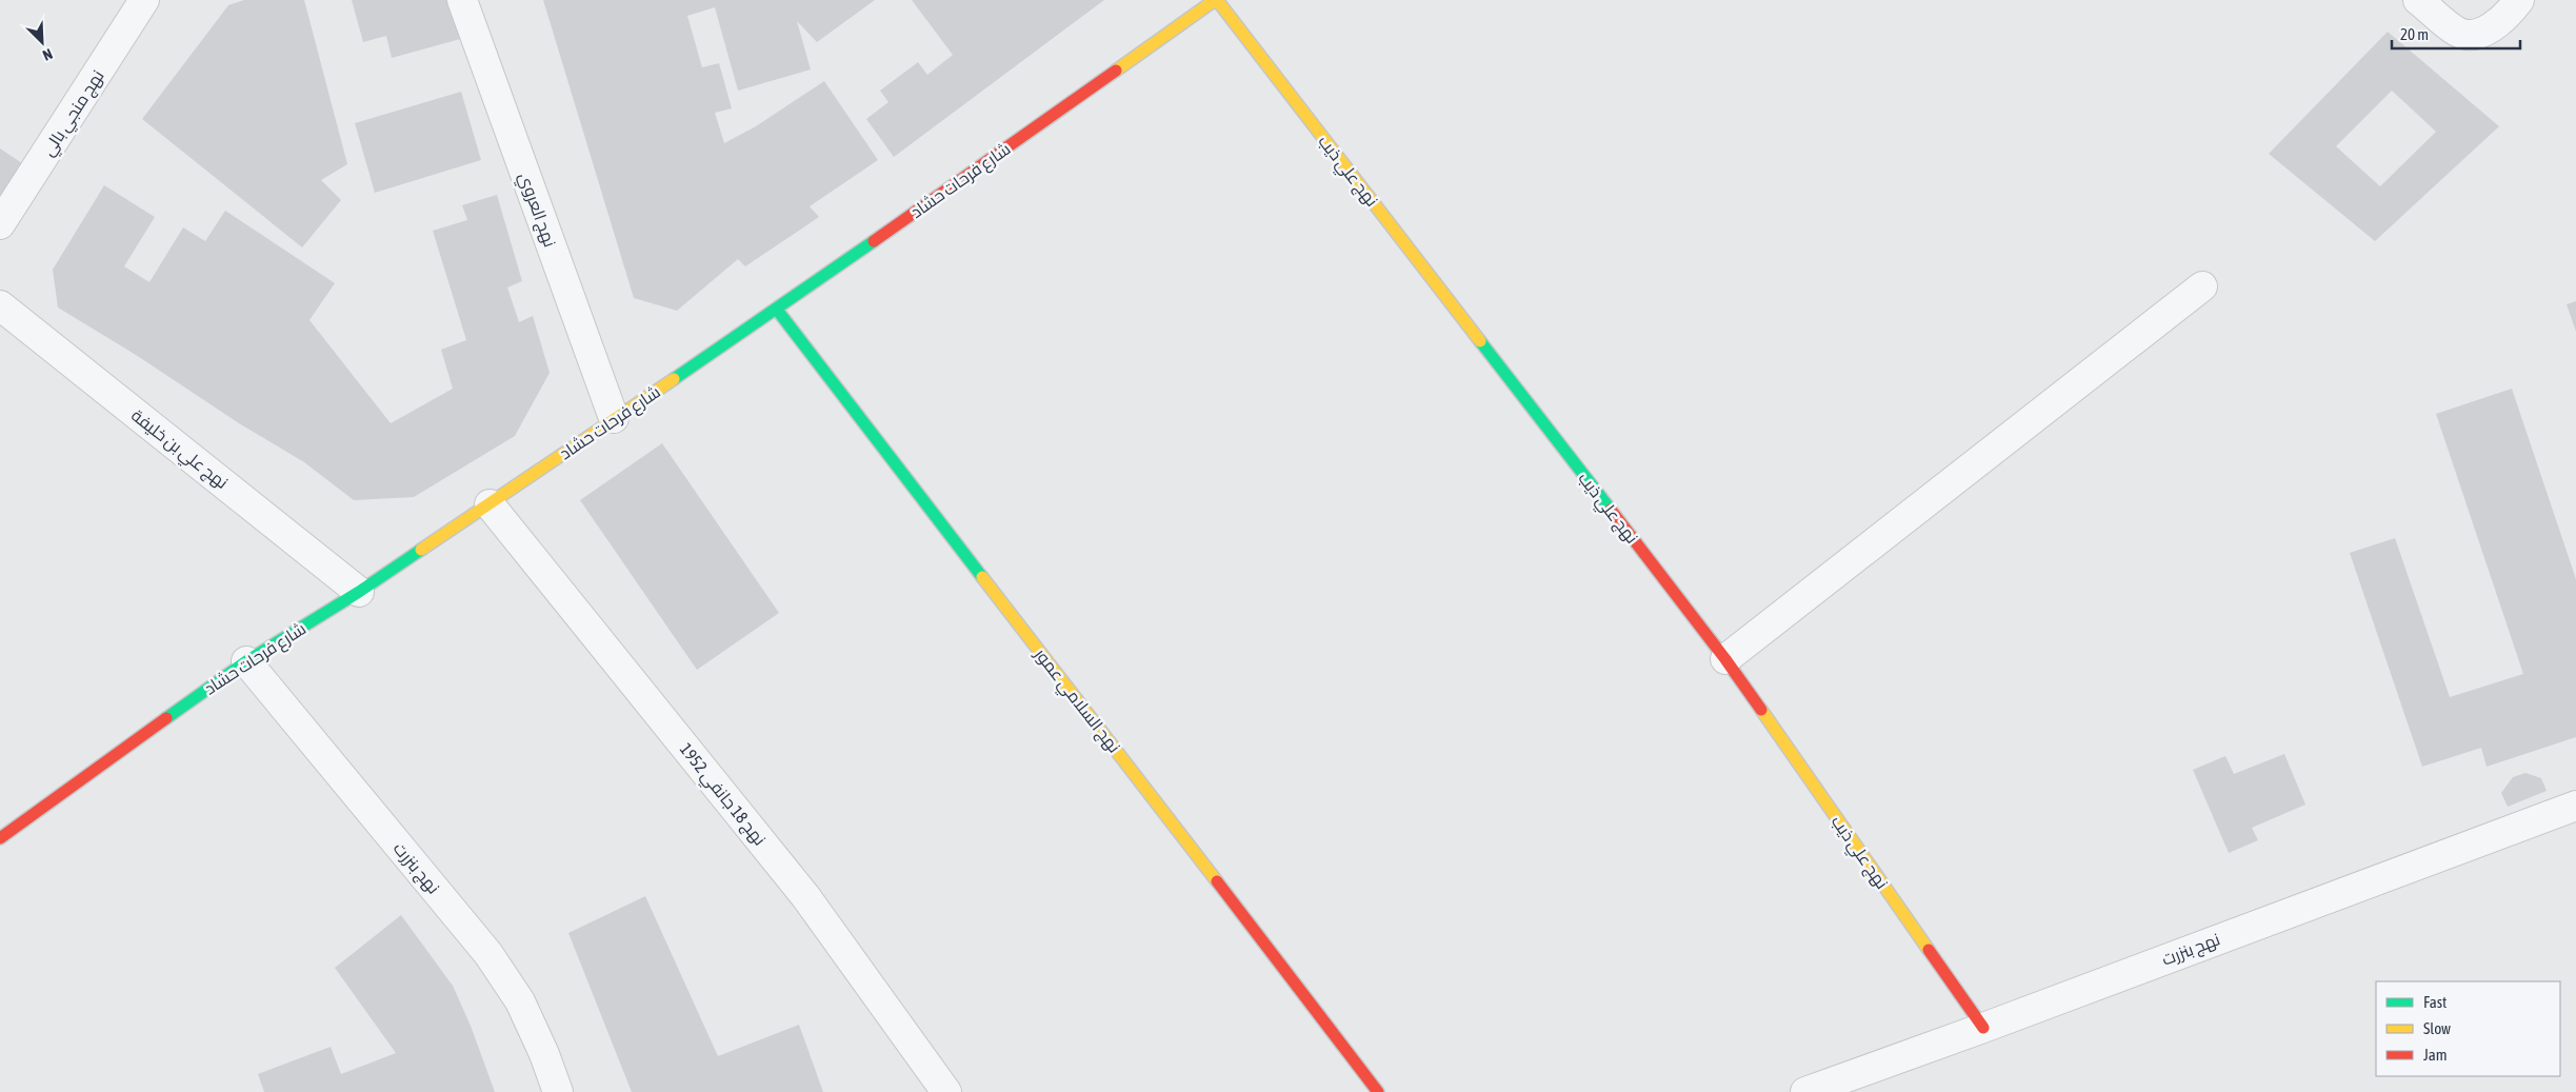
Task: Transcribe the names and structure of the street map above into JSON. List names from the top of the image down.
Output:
{
  "streets": {
    "street": [
      "نهج منجي بالي",
      "نهج علي ذيب",
      "شارع فرحات حشاد",
      "نهج العروي",
      "نهج علي بن خليفة",
      "نهج السلامي عمور",
      "نهج 18 جانفي 1952",
      "نهج بنزرت"
    ]
  },
  "crossings": [
    ["نهج علي ذيب", "شارع فرحات حشاد"],
    ["نهج علي ذيب", "نهج بنزرت"],
    ["شارع فرحات حشاد", "نهج العروي"],
    ["شارع فرحات حشاد", "نهج علي بن خليفة"],
    ["شارع فرحات حشاد", "نهج السلامي عمور"],
    ["شارع فرحات حشاد", "نهج 18 جانفي 1952"],
    ["شارع فرحات حشاد", "نهج بنزرت"]
  ],
  "legend": ["Fast", "Slow", "Jam"],
  "scale_bar": "20 m",
  "north": "bottom right"
}
